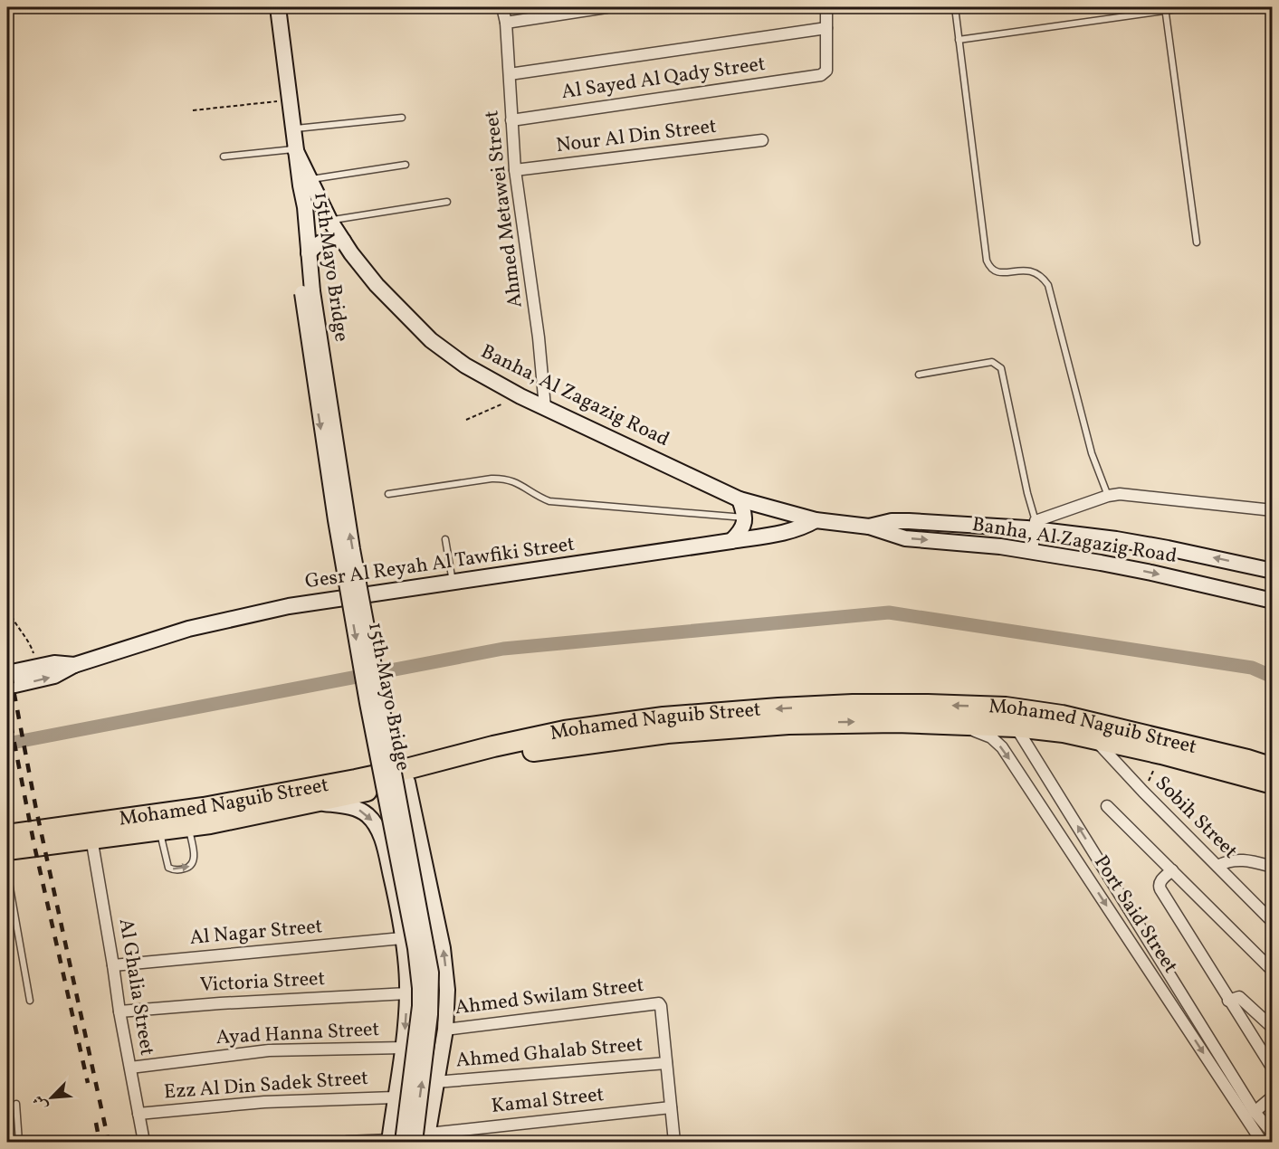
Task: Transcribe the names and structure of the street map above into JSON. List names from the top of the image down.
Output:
{
  "streets": {
    "highway": ["Mohamed Naguib Street"],
    "main road": ["15th Mayo Bridge", "Banha, Al Zagazig Road", "Gesr Al Reyah Al Tawfiki Street"],
    "street": [
      "Al Sayed Al Qady Street",
      "Nour Al Din Street",
      "Ahmed Metawei Street",
      "Sobih Street",
      "Port Said Street",
      "Al Nagar Street",
      "Victoria Street",
      "Al Ghalia Street",
      "Ahmed Swilam Street",
      "Ayad Hanna Street",
      "Ahmed Ghalab Street",
      "Ezz Al Din Sadek Street",
      "Kamal Street"
    ]
  },
  "crossings": [
    ["Al Sayed Al Qady Street", "Ahmed Metawei Street"],
    ["Nour Al Din Street", "Ahmed Metawei Street"],
    ["Ahmed Metawei Street", "Banha, Al Zagazig Road"],
    ["15th Mayo Bridge", "Banha, Al Zagazig Road"],
    ["Banha, Al Zagazig Road", "Gesr Al Reyah Al Tawfiki Street"],
    ["Mohamed Naguib Street", "Sobih Street"],
    ["Mohamed Naguib Street", "Port Said Street"],
    ["Mohamed Naguib Street", "Al Ghalia Street"],
    ["Al Nagar Street", "Al Ghalia Street"],
    ["Victoria Street", "Al Ghalia Street"],
    ["Al Ghalia Street", "Ayad Hanna Street"],
    ["Al Ghalia Street", "Ezz Al Din Sadek Street"],
    ["Ahmed Swilam Street", "Ahmed Ghalab Street"]
  ],
  "north": "bottom left"
}
